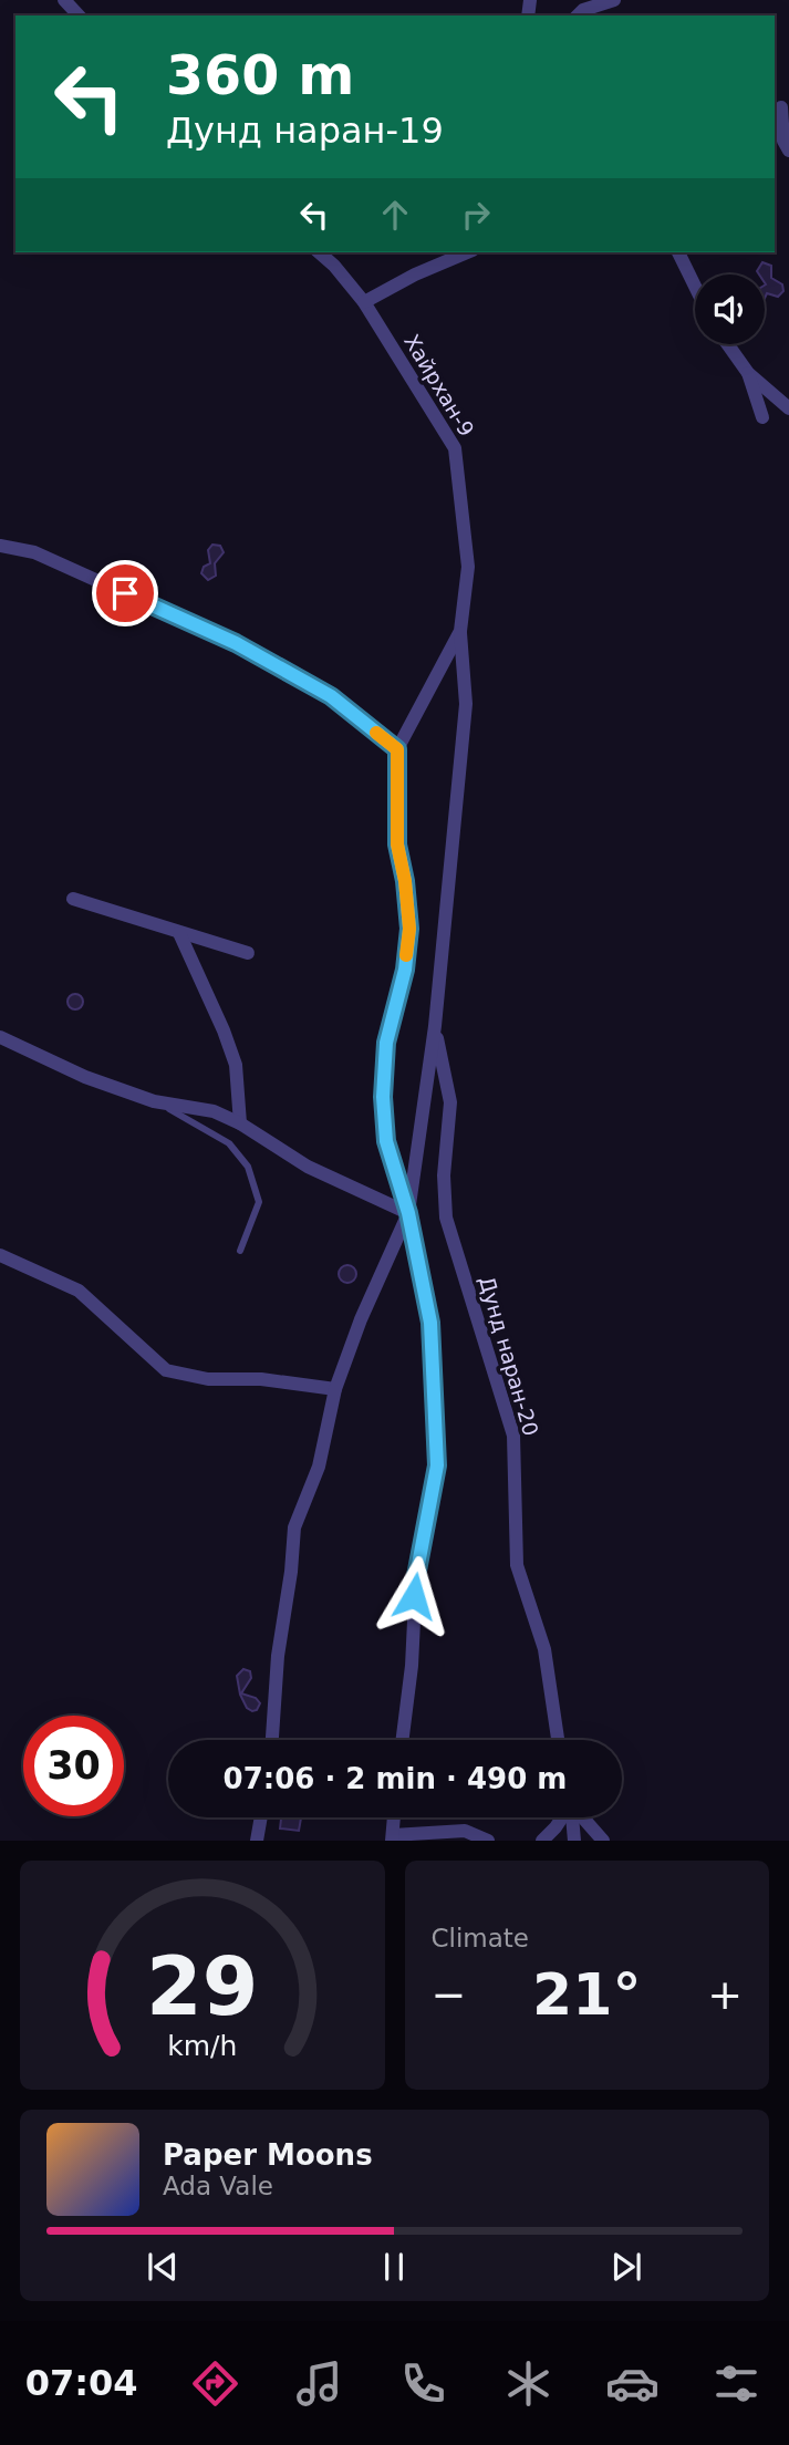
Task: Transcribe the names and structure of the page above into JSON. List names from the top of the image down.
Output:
{
  "streets": {
    "street": ["Хайрхан-9", "Дунд наран-20"]
  },
  "page": {
    "turn": ["360 m", "Дунд наран-19"],
    "limit": "30",
    "trip": "07:06 · 2 min · 490 m",
    "tile": "Climate",
    "heat": ["−", "21°", "+"],
    "song": ["Paper Moons", "Ada Vale"],
    "tabs": "07:04",
    "gauge": ["29", "km/h"]
  }
}
